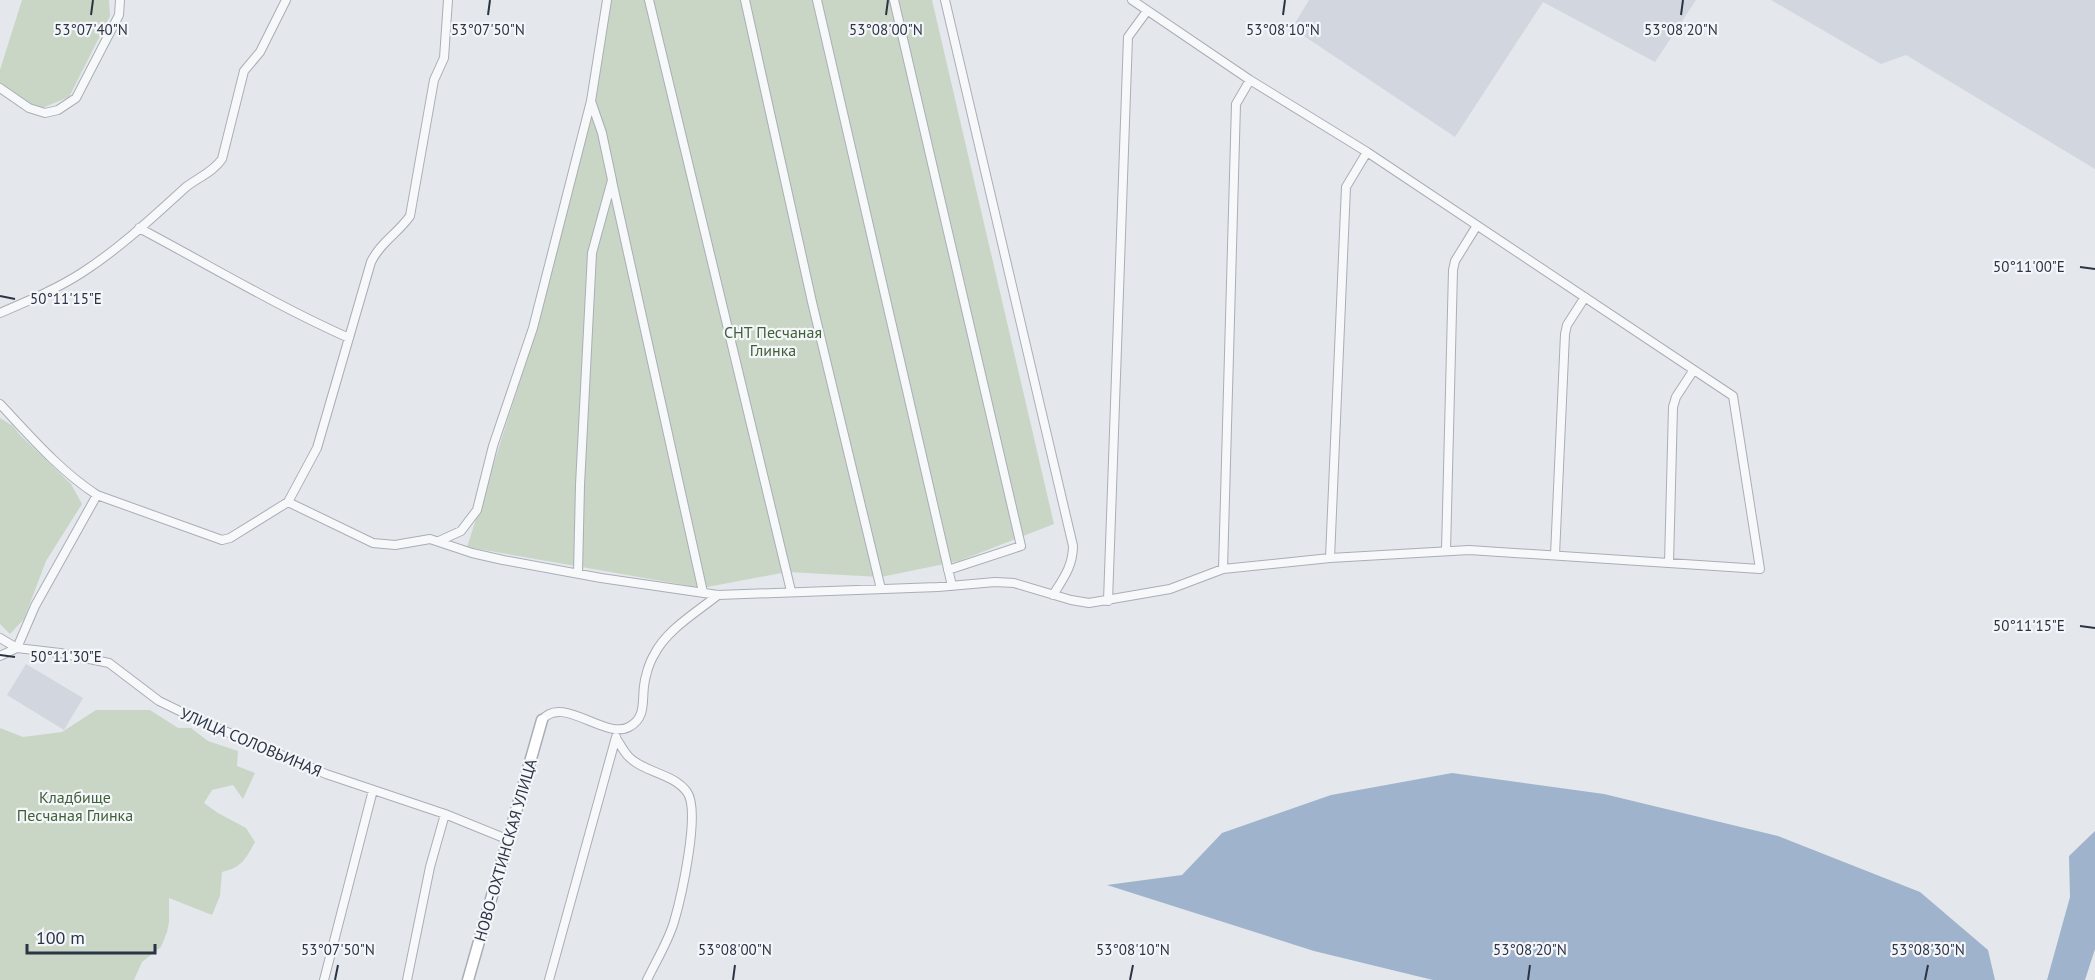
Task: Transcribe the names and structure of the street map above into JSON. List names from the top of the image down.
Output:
{
  "streets": {
    "street": ["УЛИЦА СОЛОВЬИНАЯ", "НОВО-ОХТИНСКАЯ УЛИЦА"]
  },
  "crossings": [
    ["УЛИЦА СОЛОВЬИНАЯ", "НОВО-ОХТИНСКАЯ УЛИЦА"]
  ],
  "parks": ["СНТ Песчаная Глинка", "Кладбище Песчаная Глинка"],
  "scale_bar": "100 m",
  "coordinates": [
    "53°07'50\"N",
    "53°08'00\"N",
    "53°08'10\"N",
    "53°08'20\"N",
    "53°07'40\"N",
    "50°11'00\"E",
    "50°11'15\"E",
    "50°11'30\"E",
    "53°08'30\"N"
  ]
}
